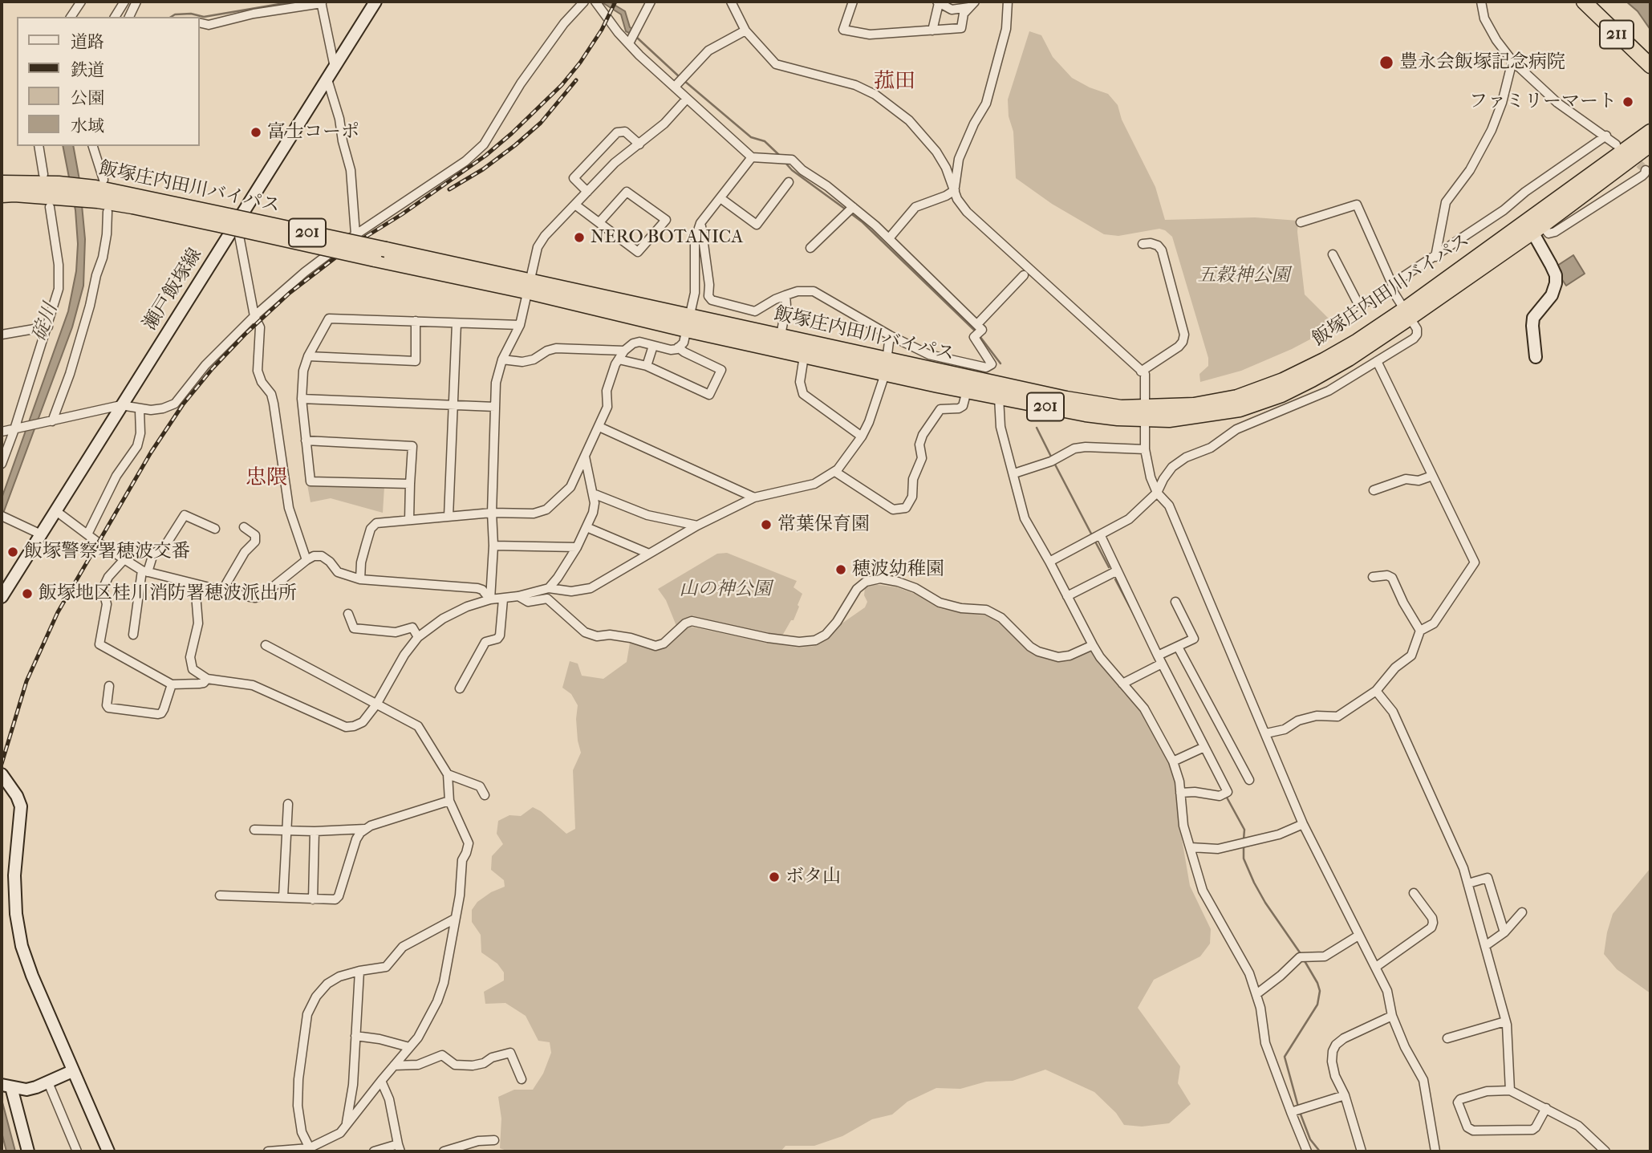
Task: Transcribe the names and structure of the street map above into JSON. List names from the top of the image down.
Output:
{
  "streets": {
    "highway": ["211", "飯塚庄内田川バイパス", "201"],
    "main road": ["瀬戸飯塚線"]
  },
  "crossings": [
    ["飯塚庄内田川バイパス", "瀬戸飯塚線"]
  ],
  "districts": ["菰田", "忠隈"],
  "water": ["碇川"],
  "parks": ["五穀神公園", "山の神公園"],
  "places": [
    "豊永会飯塚記念病院",
    "ファミリーマート",
    "富士コーポ",
    "NERO BOTANICA",
    "常葉保育園",
    "飯塚警察署穂波交番",
    "穂波幼稚園",
    "飯塚地区桂川消防署穂波派出所",
    "ボタ山"
  ],
  "legend": [
    "道路",
    "鉄道",
    "公園",
    "水域"
  ]
}
